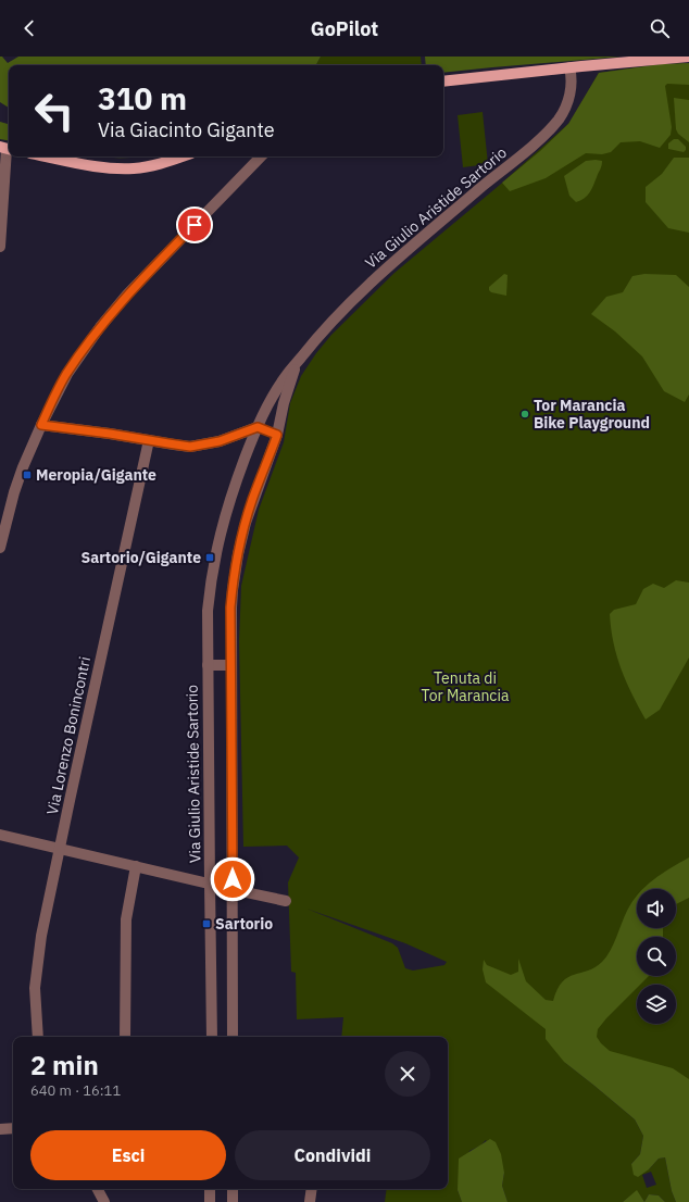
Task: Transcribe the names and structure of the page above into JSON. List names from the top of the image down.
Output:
{
  "streets": {
    "street": ["Via Giulio Aristide Sartorio", "Via Lorenzo Bonincontri"]
  },
  "parks": ["Tenuta di Tor Marancia"],
  "places": {
    "other": ["Tor Marancia Bike Playground"],
    "transit": ["Meropia/Gigante", "Sartorio/Gigante", "Sartorio"]
  },
  "page": {
    "header": "GoPilot",
    "turn": ["310 m", "Via Giacinto Gigante"],
    "heading": ["2 min", "640 m · 16:11"],
    "buttons": ["Esci", "Condividi"]
  }
}
